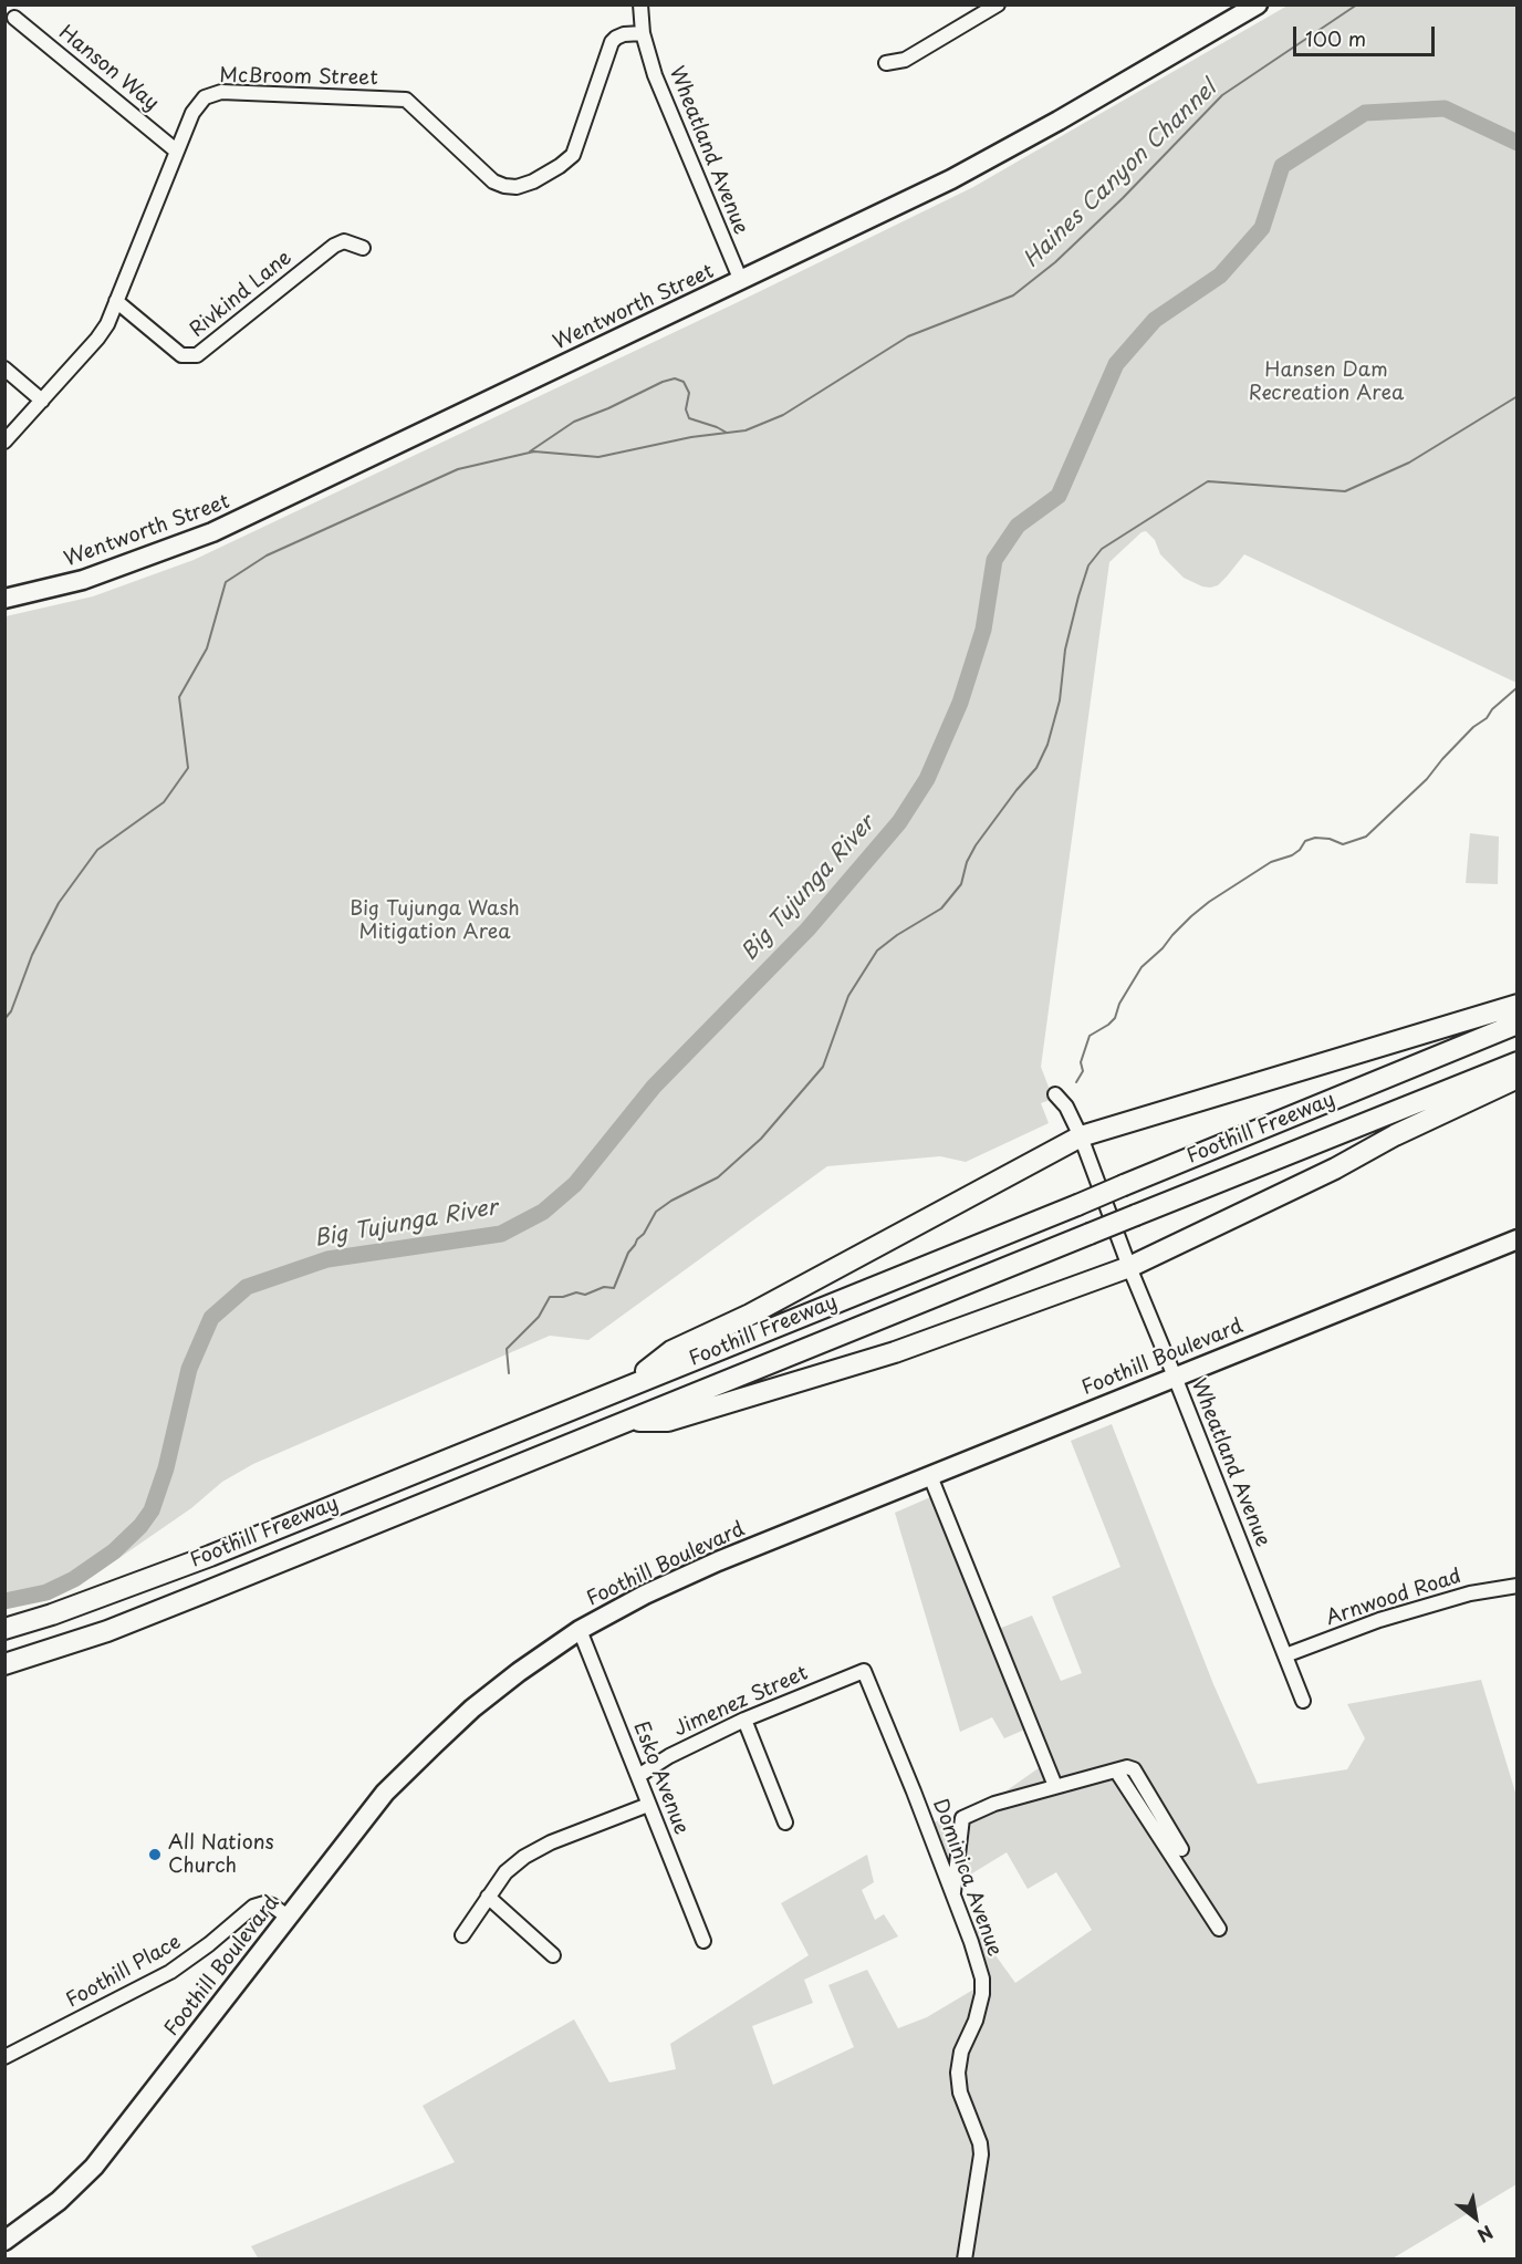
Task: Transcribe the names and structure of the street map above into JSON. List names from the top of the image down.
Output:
{
  "streets": {
    "highway": ["Foothill Freeway"],
    "main road": ["Wentworth Street", "Foothill Boulevard"],
    "street": [
      "Hanson Way",
      "McBroom Street",
      "Wheatland Avenue",
      "Rivkind Lane",
      "Arnwood Road",
      "Jimenez Street",
      "Esko Avenue",
      "Dominica Avenue",
      "Foothill Place"
    ]
  },
  "crossings": [
    ["Hanson Way", "McBroom Street"],
    ["McBroom Street", "Wheatland Avenue"],
    ["McBroom Street", "Rivkind Lane"],
    ["Wheatland Avenue", "Wentworth Street"],
    ["Wheatland Avenue", "Foothill Boulevard"],
    ["Wheatland Avenue", "Arnwood Road"],
    ["Foothill Boulevard", "Esko Avenue"],
    ["Foothill Boulevard", "Foothill Place"],
    ["Jimenez Street", "Esko Avenue"],
    ["Jimenez Street", "Dominica Avenue"]
  ],
  "water": ["Haines Canyon Channel", "Big Tujunga River"],
  "parks": ["Hansen Dam Recreation Area", "Big Tujunga Wash Mitigation Area"],
  "places": ["All Nations Church"],
  "scale_bar": "100 m",
  "north": "bottom right"
}
